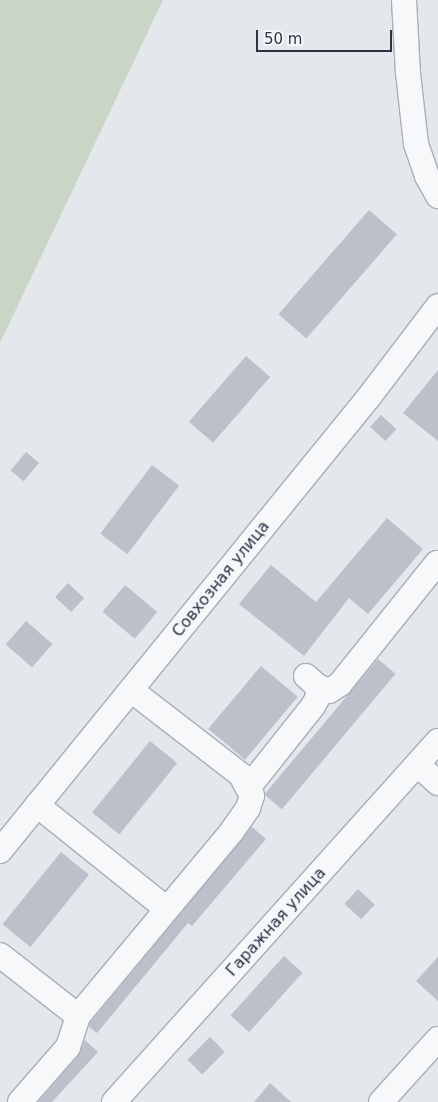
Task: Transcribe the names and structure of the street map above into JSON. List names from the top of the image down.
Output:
{
  "streets": {
    "street": ["Совхозная улица", "Гаражная улица"]
  },
  "scale_bar": "50 m"
}
